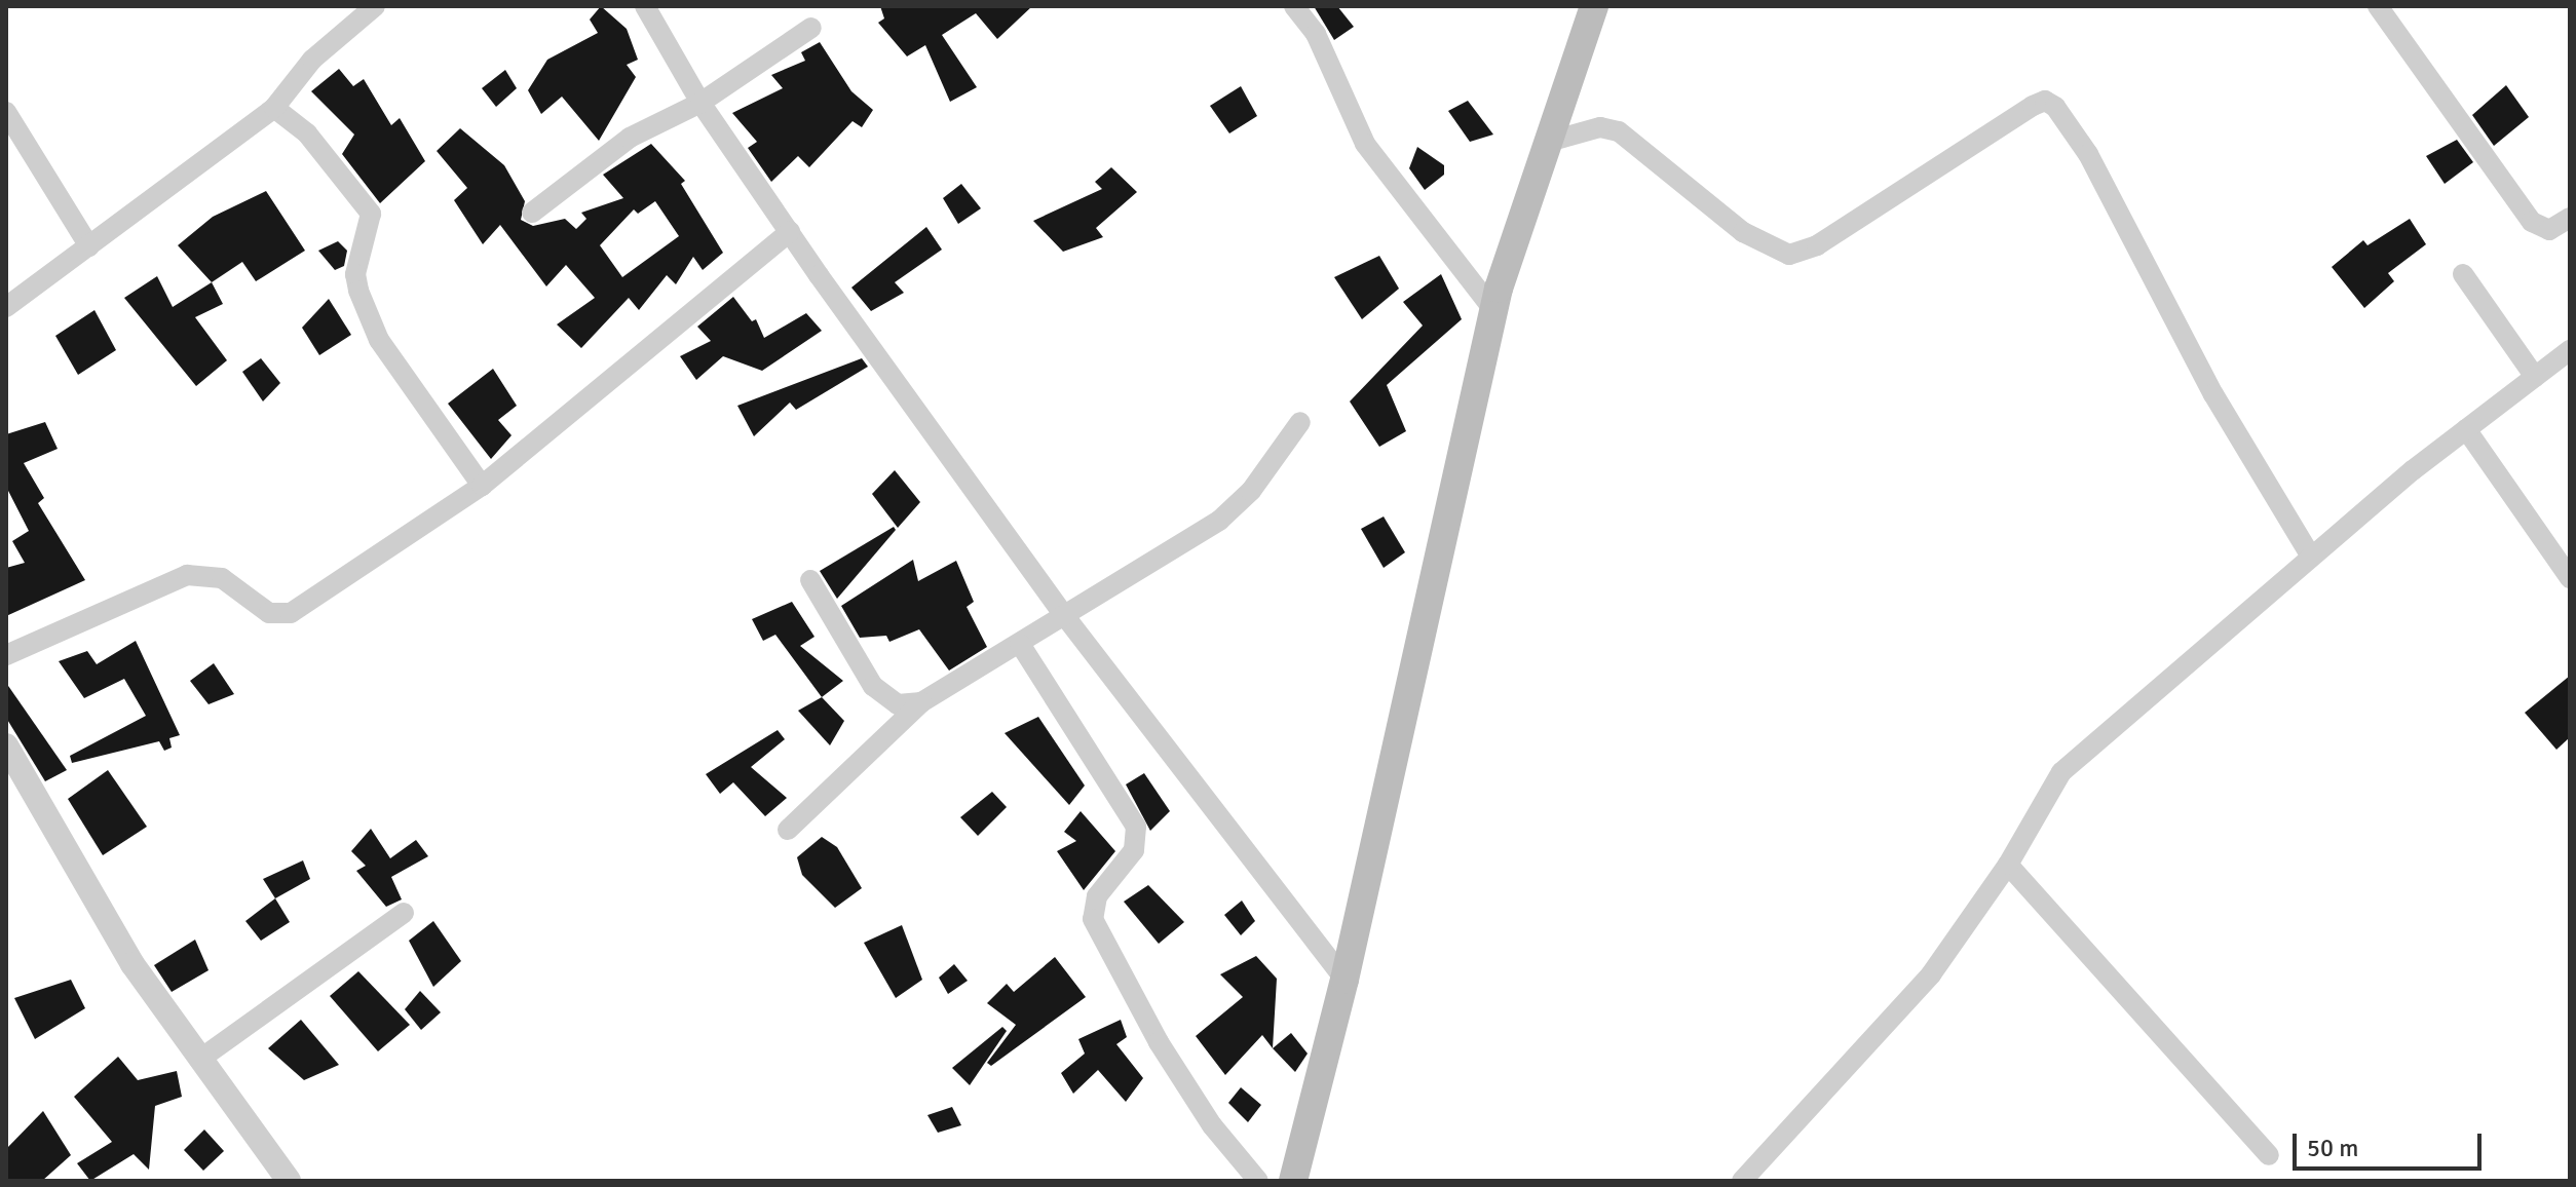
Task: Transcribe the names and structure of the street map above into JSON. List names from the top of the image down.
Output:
{
  "scale_bar": "50 m"
}
